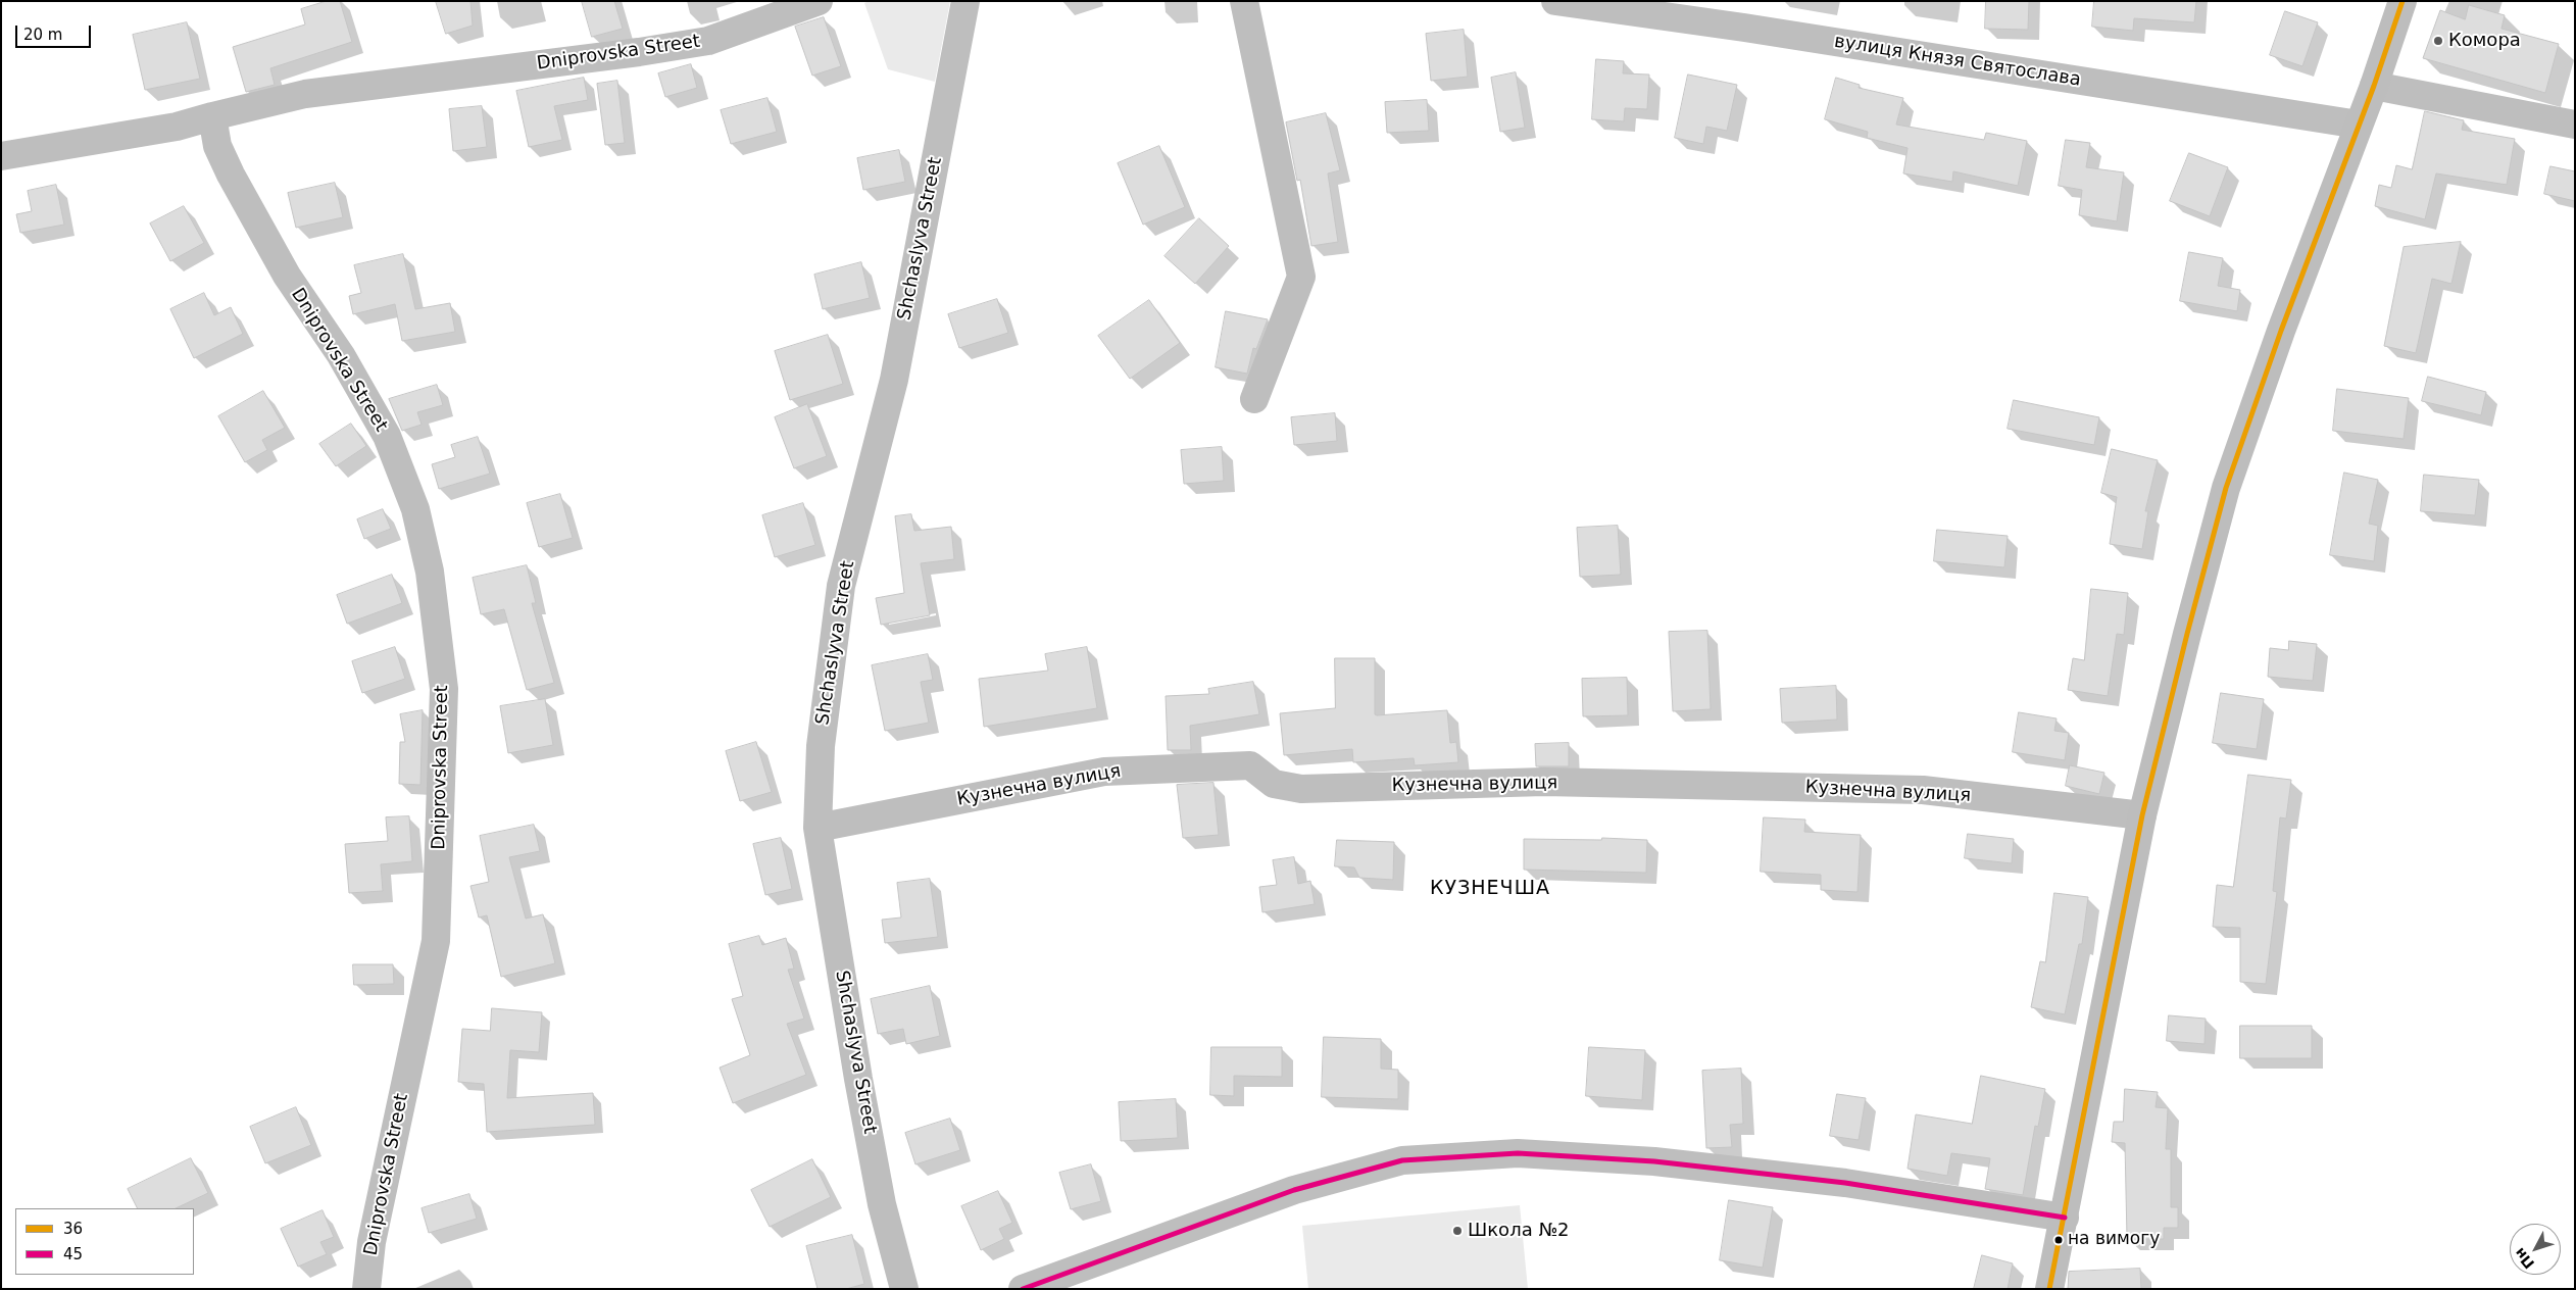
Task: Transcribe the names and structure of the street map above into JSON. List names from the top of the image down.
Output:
{
  "streets": {
    "street": [
      "Dniprovska Street",
      "вулиця Князя Святослава",
      "Shchaslyva Street",
      "Кузнечна вулиця"
    ]
  },
  "crossings": [
    ["Shchaslyva Street", "Кузнечна вулиця"]
  ],
  "districts": ["КУЗНЕЧША"],
  "places": ["Комора", "Школа №2", "на вимогу"],
  "lines": ["transit line 36", "transit line 45"],
  "legend": ["36", "45"],
  "scale_bar": "20 m",
  "north": "bottom left"
}
